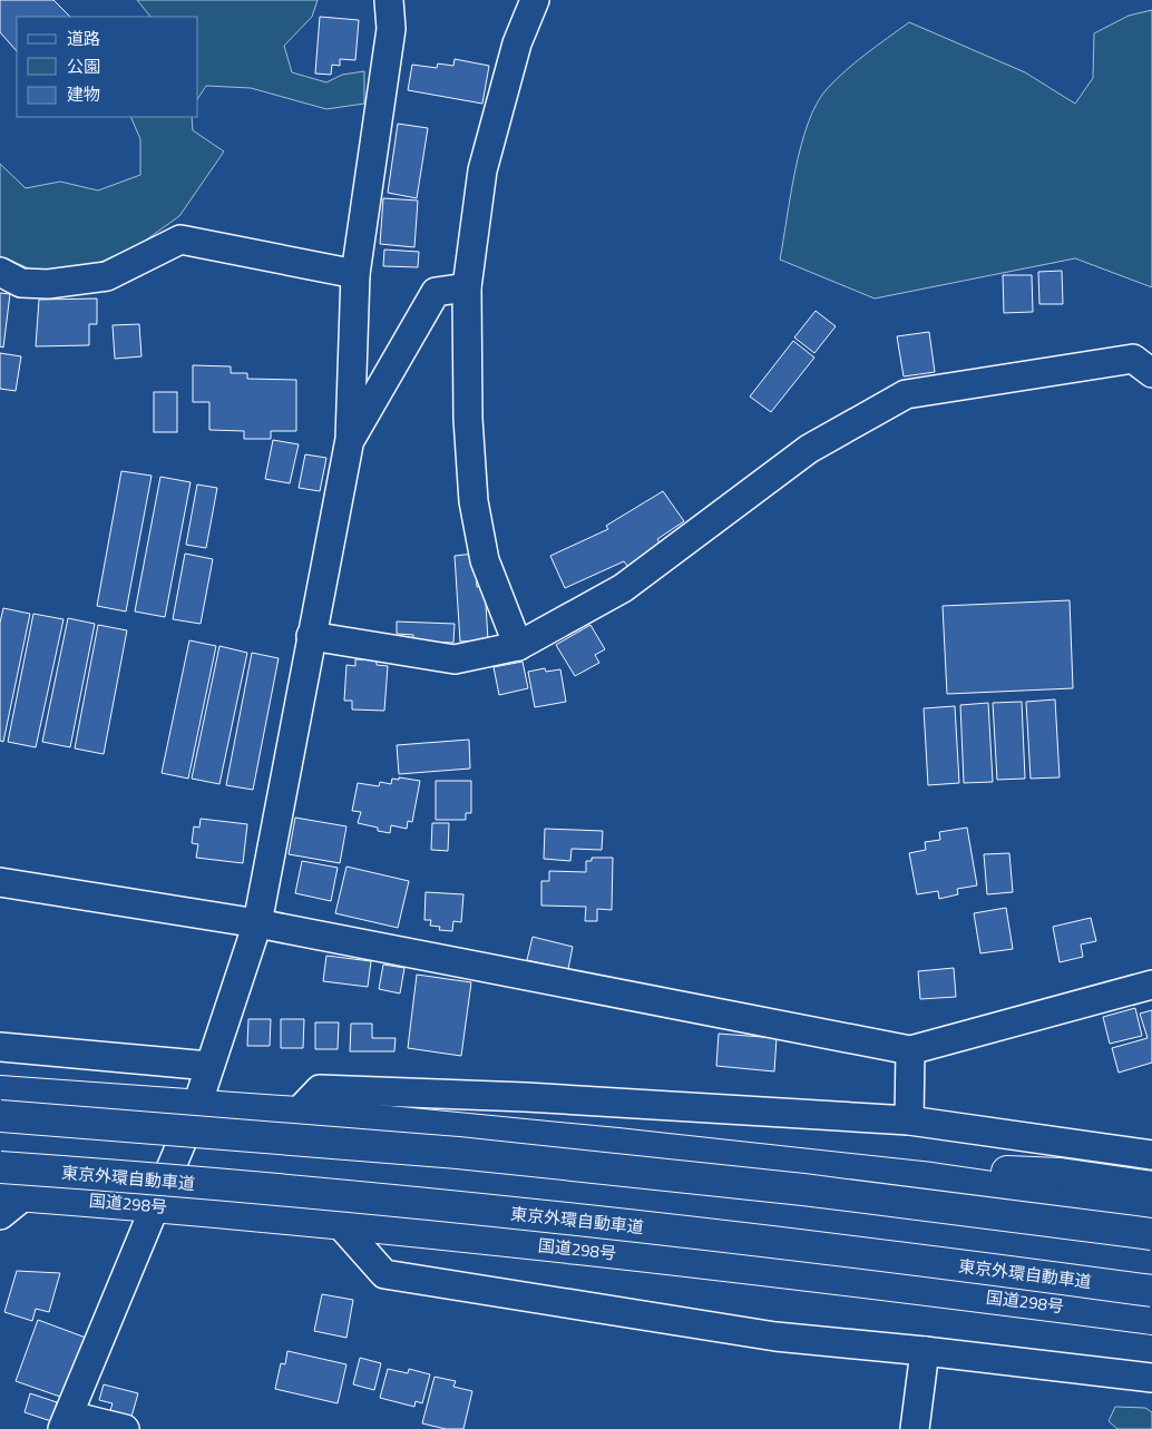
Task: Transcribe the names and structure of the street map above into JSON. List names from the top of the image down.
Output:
{
  "streets": {
    "highway": ["東京外環自動車道", "国道298号"]
  },
  "legend": ["道路", "公園", "建物"]
}
